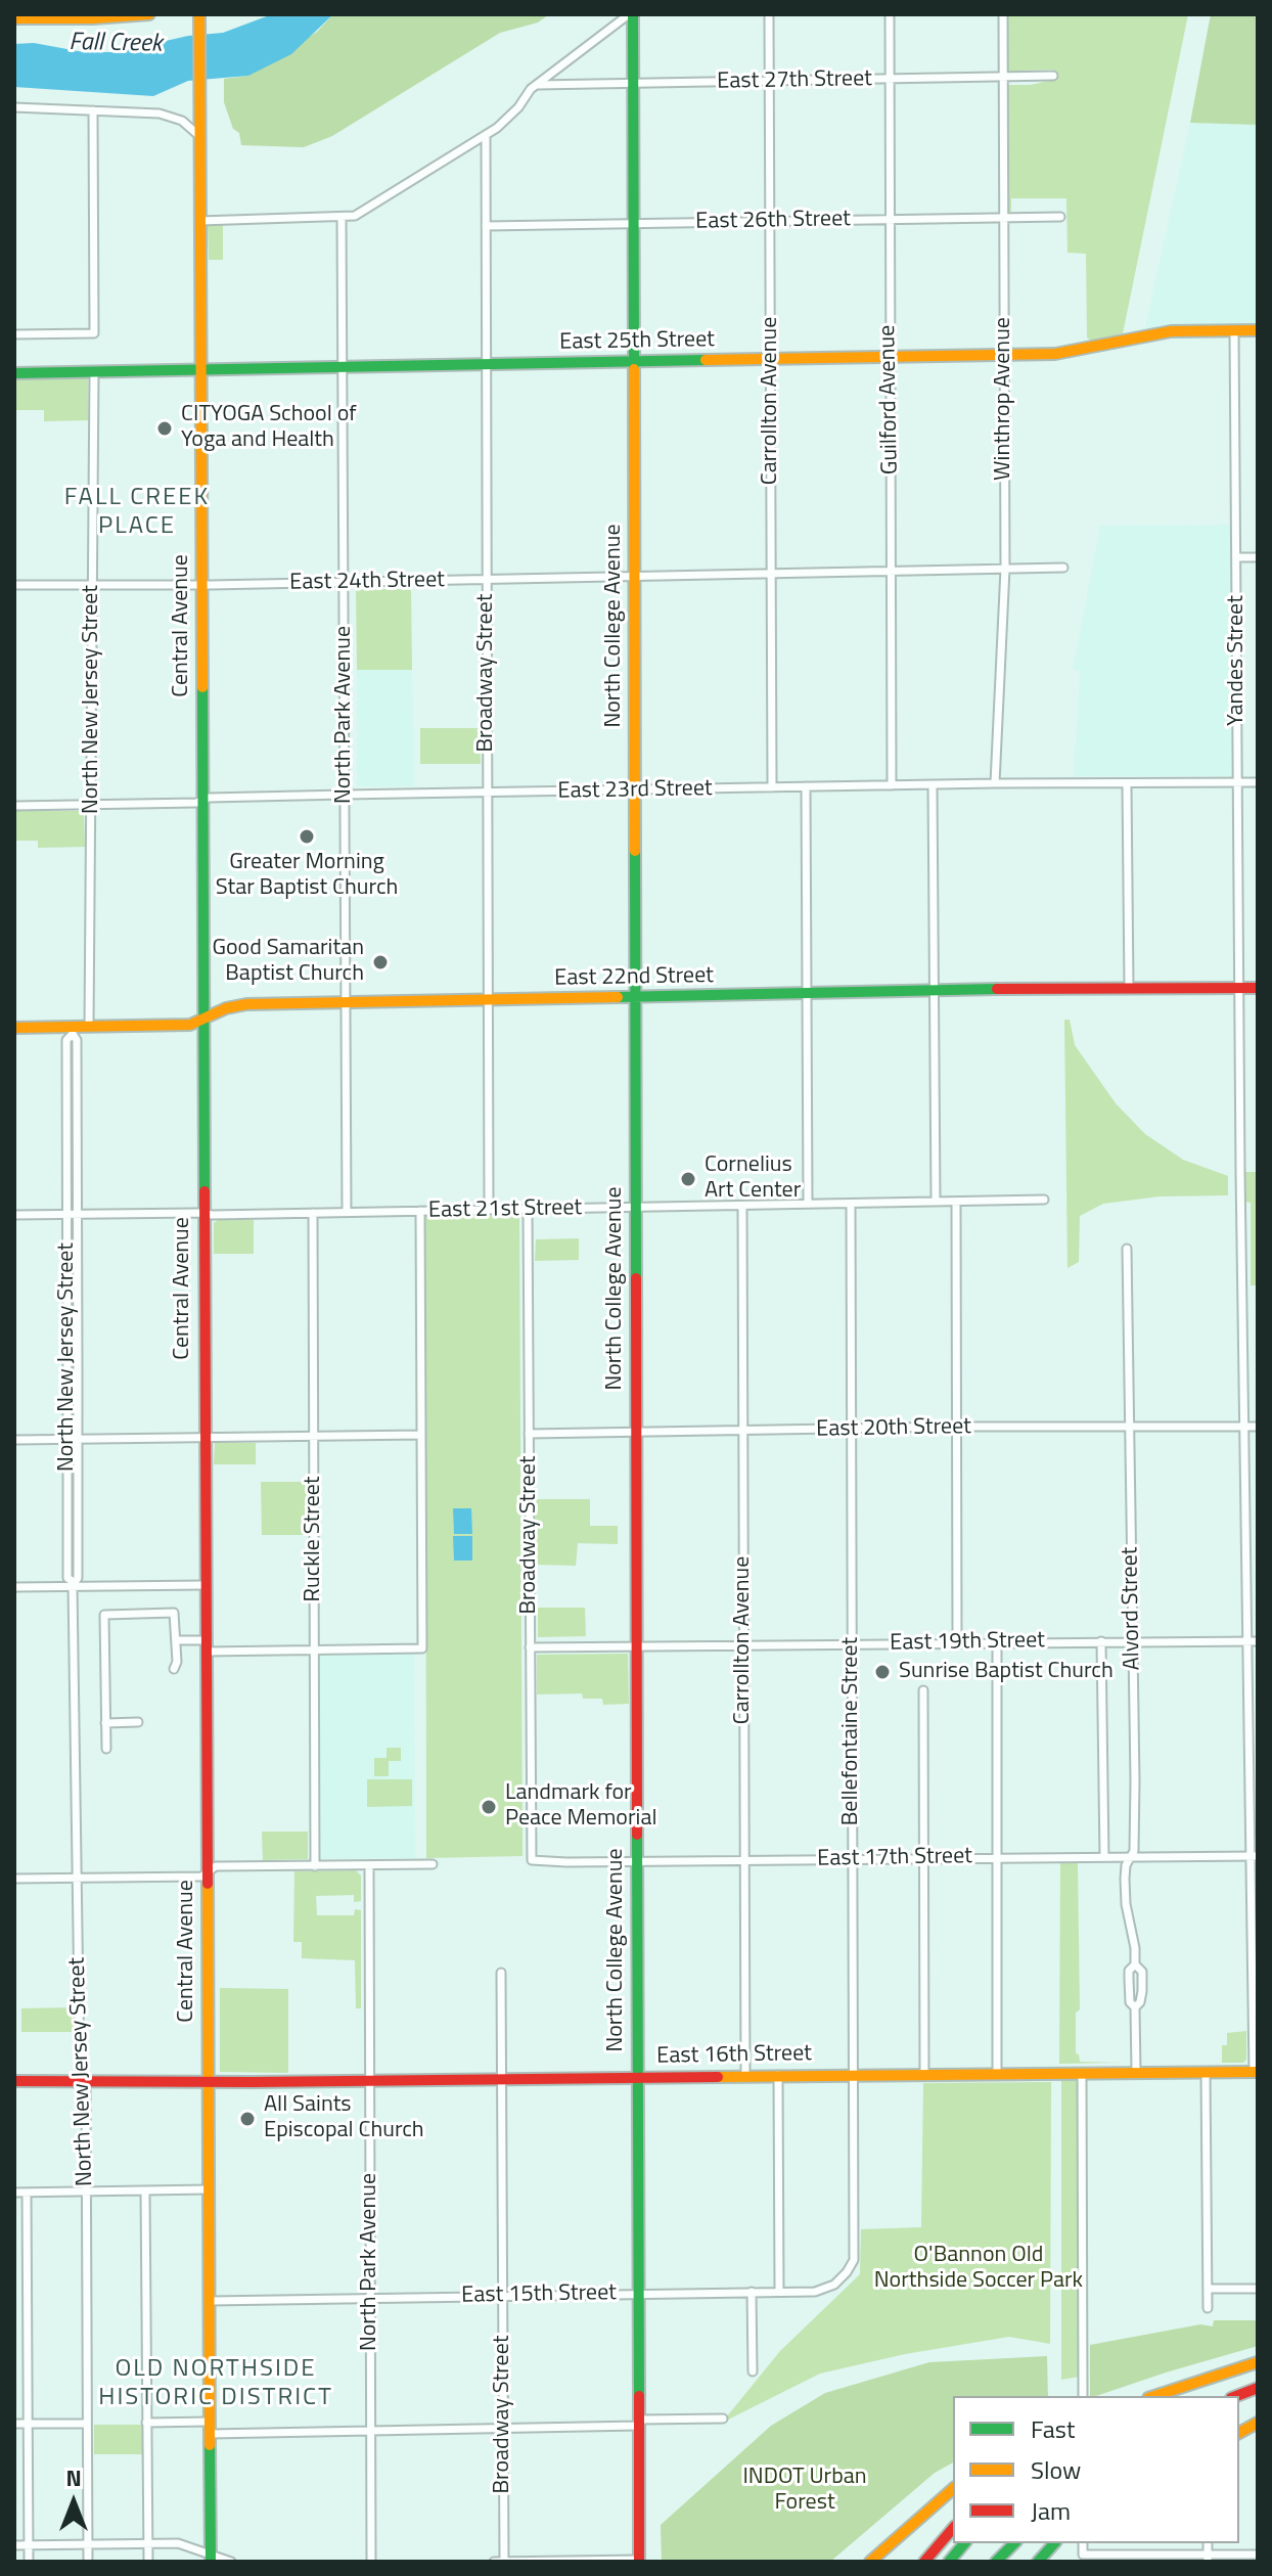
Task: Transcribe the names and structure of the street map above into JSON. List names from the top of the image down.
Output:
{
  "streets": {
    "main road": [
      "East 25th Street",
      "Central Avenue",
      "North College Avenue",
      "East 22nd Street",
      "East 16th Street"
    ],
    "street": [
      "East 27th Street",
      "East 26th Street",
      "Winthrop Avenue",
      "Guilford Avenue",
      "Carrollton Avenue",
      "East 24th Street",
      "Yandes Street",
      "Broadway Street",
      "North New Jersey Street",
      "North Park Avenue",
      "East 23rd Street",
      "East 21st Street",
      "East 20th Street",
      "Ruckle Street",
      "Alvord Street",
      "East 19th Street",
      "Bellefontaine Street",
      "East 17th Street",
      "East 15th Street"
    ]
  },
  "crossings": [
    ["East 27th Street", "Winthrop Avenue"],
    ["East 27th Street", "Guilford Avenue"],
    ["East 27th Street", "Carrollton Avenue"],
    ["East 27th Street", "North College Avenue"],
    ["East 26th Street", "Winthrop Avenue"],
    ["East 26th Street", "Guilford Avenue"],
    ["East 26th Street", "Carrollton Avenue"],
    ["East 26th Street", "North College Avenue"],
    ["East 26th Street", "Broadway Street"],
    ["East 25th Street", "Winthrop Avenue"],
    ["East 25th Street", "Guilford Avenue"],
    ["East 25th Street", "Carrollton Avenue"],
    ["East 25th Street", "Central Avenue"],
    ["East 25th Street", "North College Avenue"],
    ["East 25th Street", "Yandes Street"],
    ["East 25th Street", "Broadway Street"],
    ["East 25th Street", "North New Jersey Street"],
    ["East 25th Street", "North Park Avenue"],
    ["Winthrop Avenue", "East 24th Street"],
    ["Winthrop Avenue", "East 23rd Street"],
    ["Guilford Avenue", "East 24th Street"],
    ["Guilford Avenue", "East 23rd Street"],
    ["Carrollton Avenue", "East 24th Street"],
    ["Carrollton Avenue", "East 23rd Street"],
    ["Carrollton Avenue", "East 21st Street"],
    ["Carrollton Avenue", "East 20th Street"],
    ["Carrollton Avenue", "East 19th Street"],
    ["Carrollton Avenue", "East 17th Street"],
    ["Carrollton Avenue", "East 16th Street"],
    ["East 24th Street", "Central Avenue"],
    ["East 24th Street", "North College Avenue"],
    ["East 24th Street", "Broadway Street"],
    ["East 24th Street", "North New Jersey Street"],
    ["East 24th Street", "North Park Avenue"],
    ["Central Avenue", "East 23rd Street"],
    ["Central Avenue", "East 22nd Street"],
    ["Central Avenue", "East 21st Street"],
    ["Central Avenue", "East 16th Street"],
    ["Central Avenue", "East 15th Street"],
    ["North College Avenue", "East 23rd Street"],
    ["North College Avenue", "East 22nd Street"],
    ["North College Avenue", "East 21st Street"],
    ["North College Avenue", "East 20th Street"],
    ["North College Avenue", "East 19th Street"],
    ["North College Avenue", "East 17th Street"],
    ["North College Avenue", "East 16th Street"],
    ["North College Avenue", "East 15th Street"],
    ["Yandes Street", "East 23rd Street"],
    ["Yandes Street", "East 22nd Street"],
    ["Yandes Street", "East 20th Street"],
    ["Yandes Street", "East 19th Street"],
    ["Yandes Street", "East 17th Street"],
    ["Yandes Street", "East 16th Street"],
    ["Broadway Street", "East 23rd Street"],
    ["Broadway Street", "East 22nd Street"],
    ["Broadway Street", "East 21st Street"],
    ["Broadway Street", "East 20th Street"],
    ["Broadway Street", "East 19th Street"],
    ["Broadway Street", "East 17th Street"],
    ["Broadway Street", "East 16th Street"],
    ["Broadway Street", "East 15th Street"],
    ["North New Jersey Street", "East 23rd Street"],
    ["North New Jersey Street", "East 22nd Street"],
    ["North New Jersey Street", "East 21st Street"],
    ["North New Jersey Street", "East 16th Street"],
    ["North Park Avenue", "East 23rd Street"],
    ["North Park Avenue", "East 22nd Street"],
    ["North Park Avenue", "East 21st Street"],
    ["North Park Avenue", "East 16th Street"],
    ["North Park Avenue", "East 15th Street"],
    ["East 21st Street", "Ruckle Street"],
    ["East 21st Street", "Bellefontaine Street"],
    ["East 20th Street", "Alvord Street"],
    ["East 20th Street", "Bellefontaine Street"],
    ["Alvord Street", "East 19th Street"],
    ["Alvord Street", "East 17th Street"],
    ["Alvord Street", "East 16th Street"],
    ["East 19th Street", "Bellefontaine Street"],
    ["Bellefontaine Street", "East 17th Street"],
    ["Bellefontaine Street", "East 16th Street"],
    ["Bellefontaine Street", "East 15th Street"]
  ],
  "districts": ["FALL CREEK PLACE", "OLD NORTHSIDE HISTORIC DISTRICT"],
  "water": ["Fall Creek"],
  "parks": ["O'Bannon Old Northside Soccer Park", "INDOT Urban Forest"],
  "places": [
    "CITYOGA School of Yoga and Health",
    "Greater Morning Star Baptist Church",
    "Good Samaritan Baptist Church",
    "Cornelius Art Center",
    "Sunrise Baptist Church",
    "Landmark for Peace Memorial",
    "All Saints Episcopal Church"
  ],
  "legend": ["Fast", "Slow", "Jam"],
  "north": "top"
}
